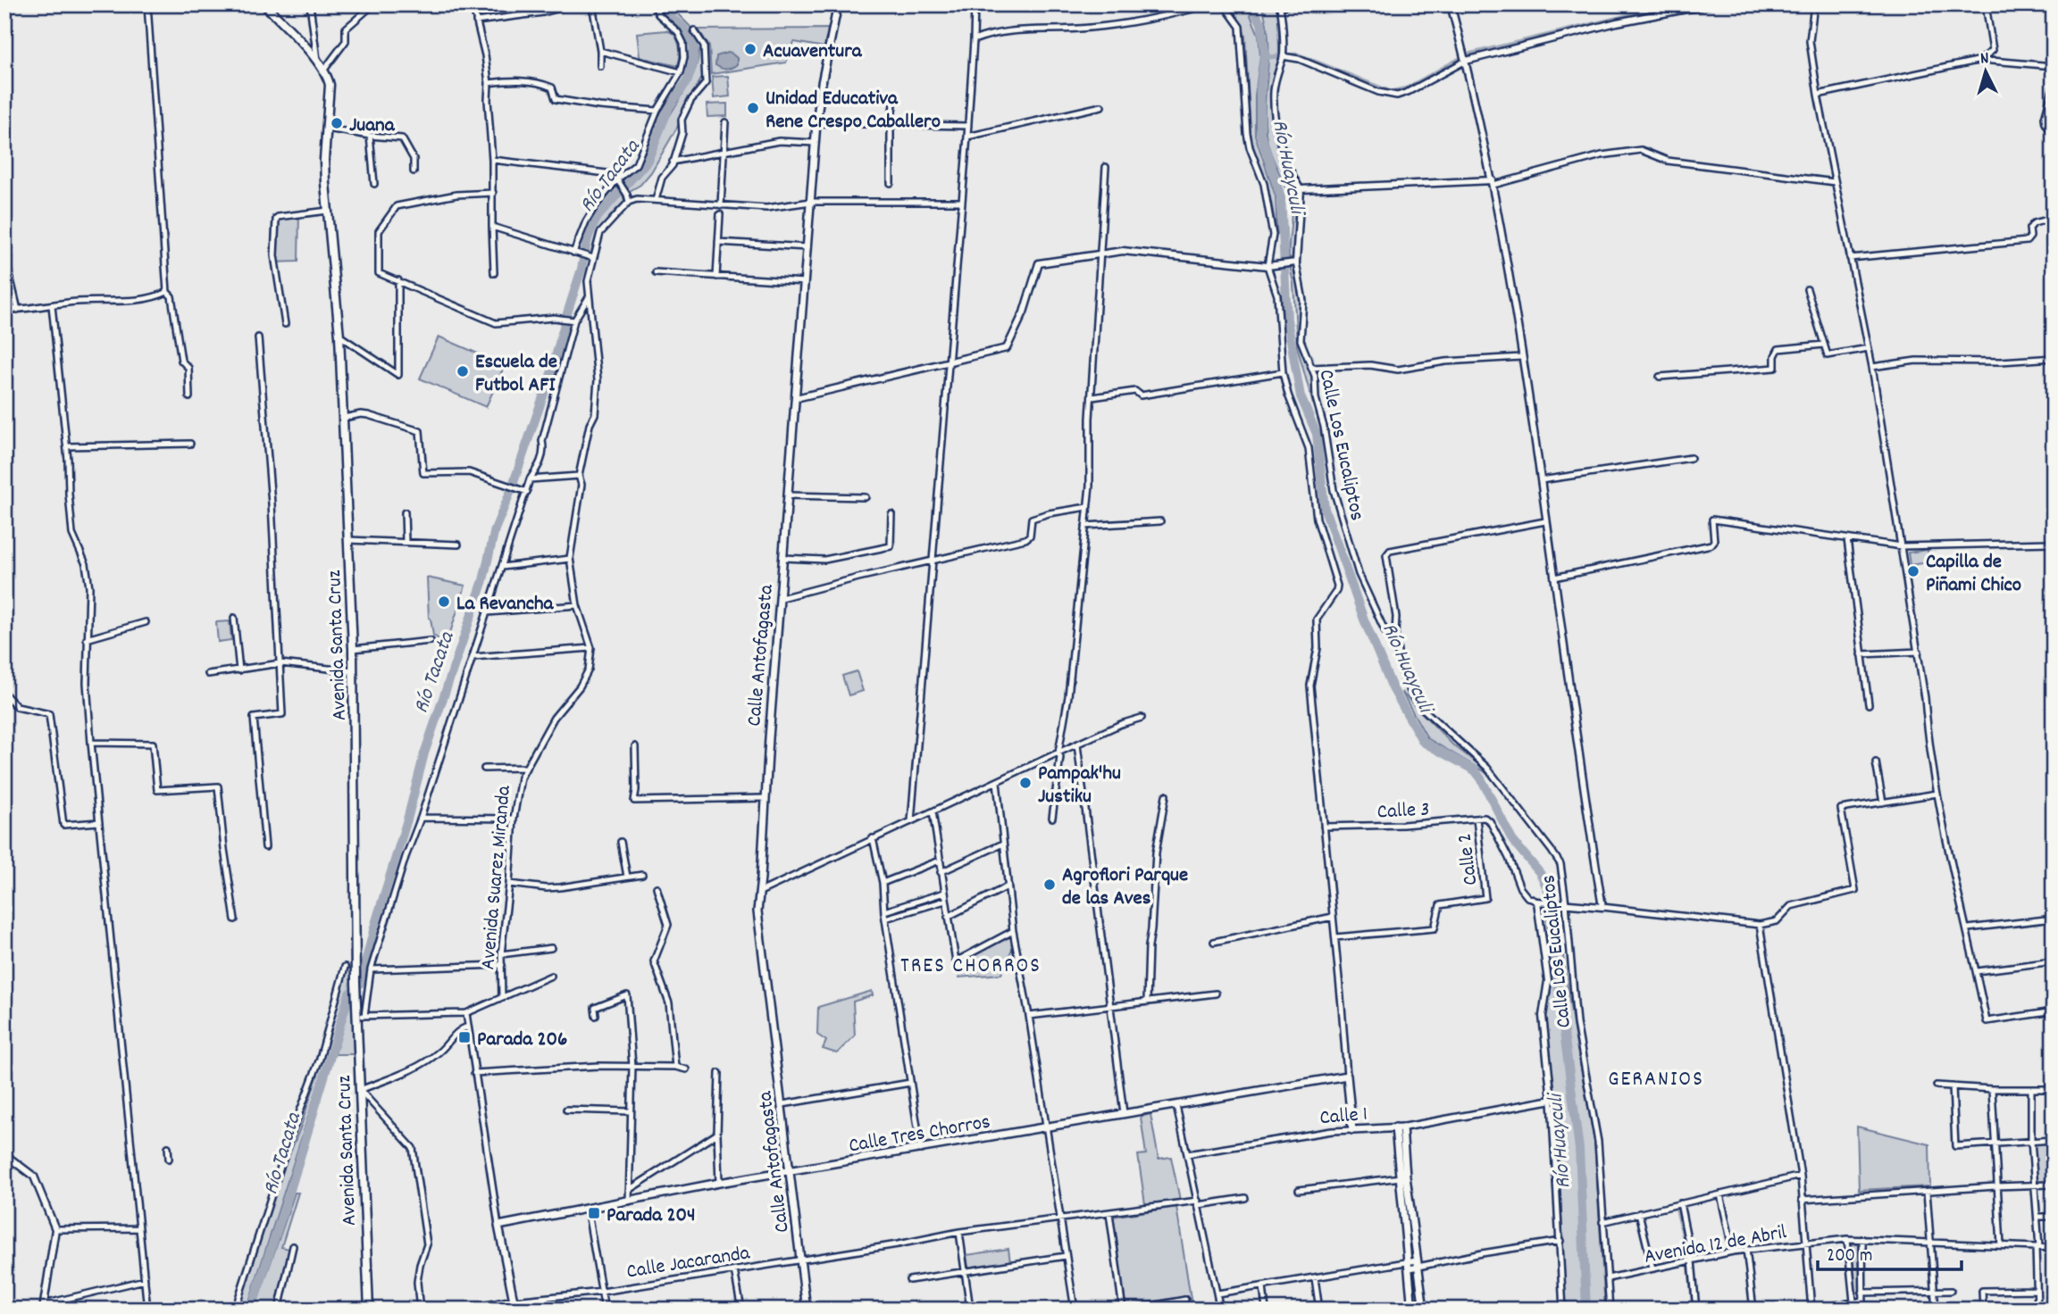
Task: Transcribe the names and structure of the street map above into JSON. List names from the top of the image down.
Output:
{
  "streets": {
    "main road": [
      "Avenida Santa Cruz",
      "Calle Antofagasta",
      "Calle 1",
      "Calle Tres Chorros",
      "Calle Jacaranda"
    ],
    "street": [
      "Calle Los Eucaliptos",
      "Calle 3",
      "Calle 2",
      "Avenida Suarez Miranda",
      "Avenida 12 de Abril"
    ]
  },
  "crossings": [
    ["Calle Los Eucaliptos", "Avenida 12 de Abril"],
    ["Calle Antofagasta", "Calle Tres Chorros"],
    ["Calle Antofagasta", "Calle Jacaranda"],
    ["Calle 3", "Calle 2"]
  ],
  "districts": ["TRES CHORROS", "GERANIOS"],
  "water": ["Río Huayculi", "Río Tacata"],
  "places": {
    "other": [
      "Acuaventura",
      "Unidad Educativa Rene Crespo Caballero",
      "Juana",
      "Escuela de Futbol AFI",
      "Capilla de Piñami Chico",
      "La Revancha",
      "Pampak'hu Justiku",
      "Agroflori Parque de las Aves"
    ],
    "transit": ["Parada 206", "Parada 204"]
  },
  "scale_bar": "200 m",
  "north": "top"
}
